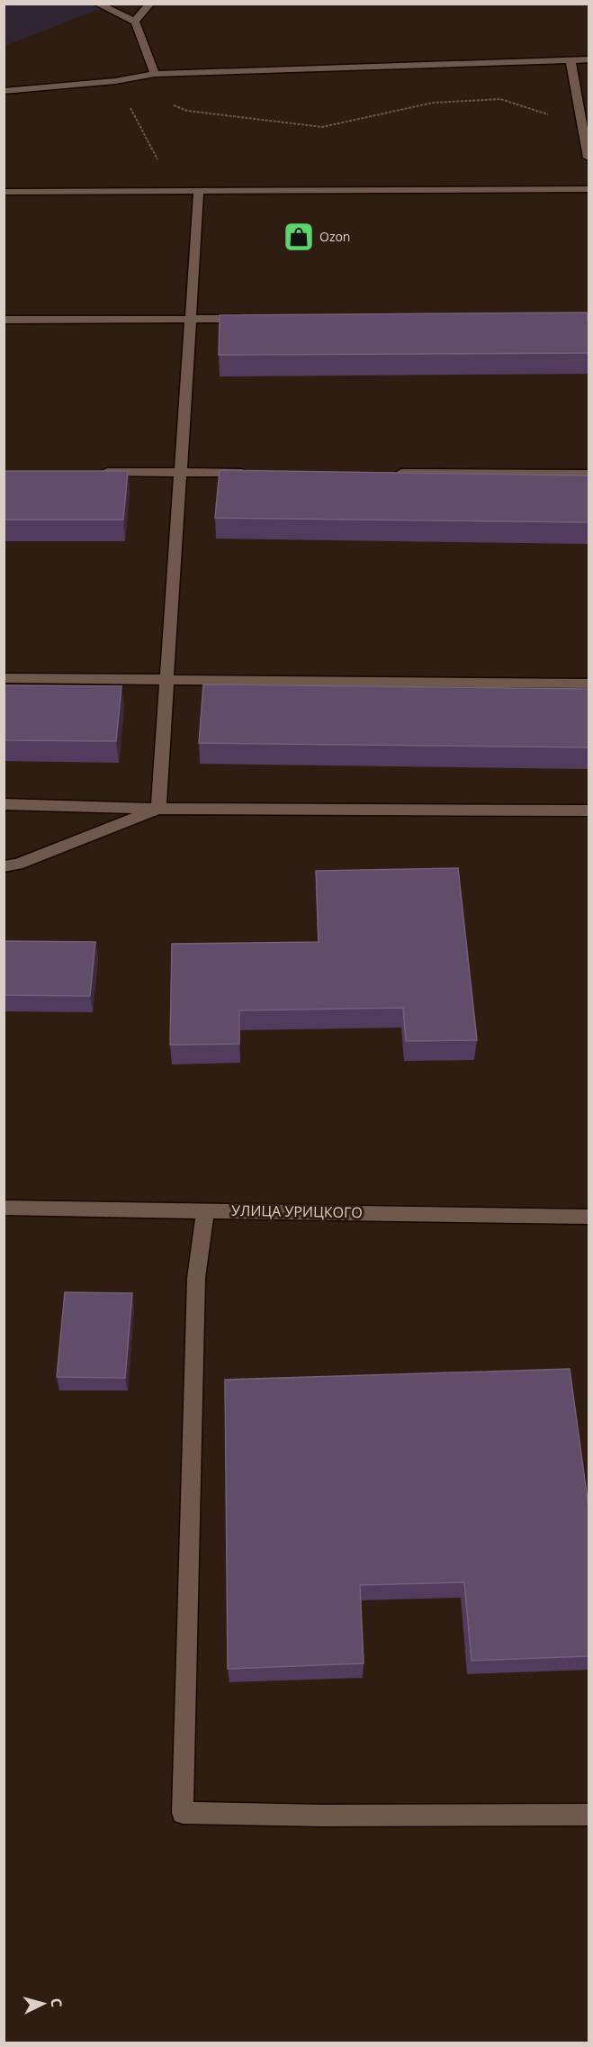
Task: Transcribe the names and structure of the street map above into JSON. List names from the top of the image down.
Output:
{
  "streets": {
    "street": ["УЛИЦА УРИЦКОГО"]
  },
  "places": {
    "shop": ["Ozon"]
  },
  "north": "right"
}
